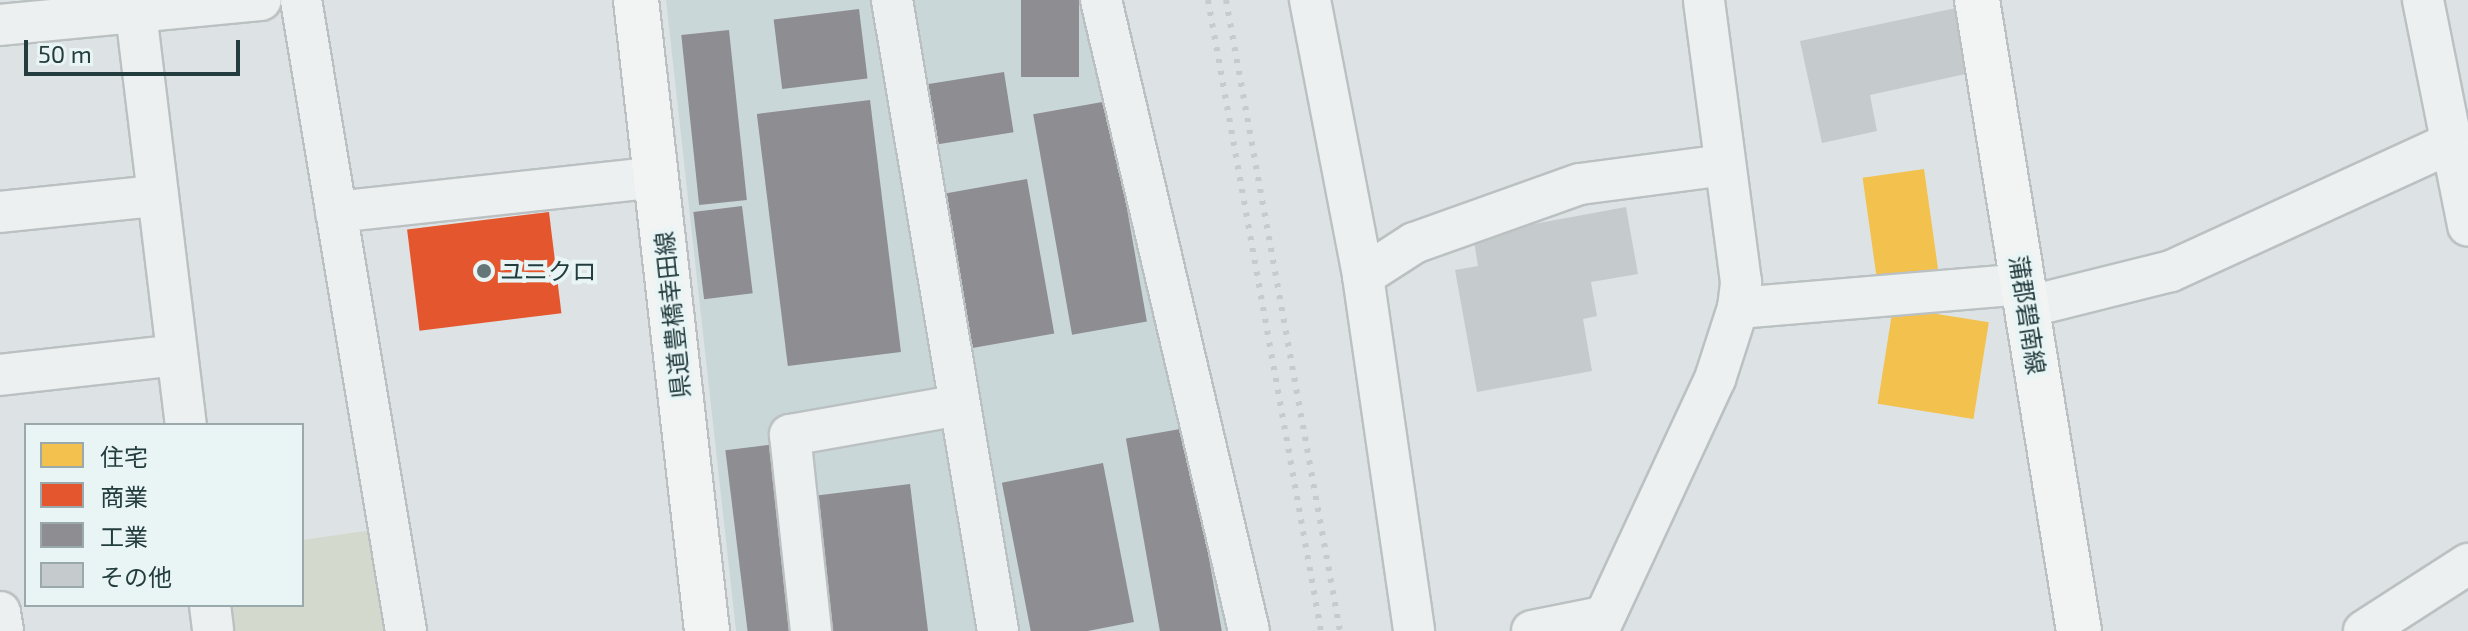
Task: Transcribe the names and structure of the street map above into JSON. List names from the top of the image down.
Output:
{
  "streets": {
    "main road": ["県道豊橋幸田線", "蒲郡碧南線"]
  },
  "places": ["ユニクロ"],
  "legend": [
    "住宅",
    "商業",
    "工業",
    "その他"
  ],
  "scale_bar": "50 m"
}
